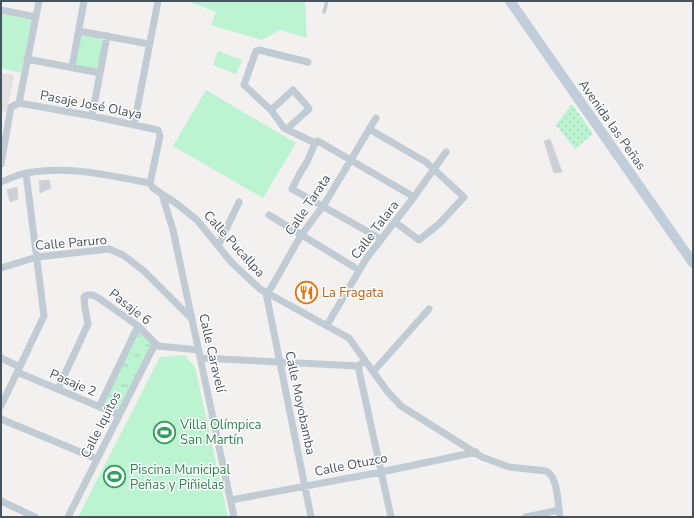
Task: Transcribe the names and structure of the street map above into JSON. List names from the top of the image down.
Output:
{
  "streets": {
    "street": [
      "Pasaje José Olaya",
      "Avenida las Peñas",
      "Calle Tarata",
      "Calle Talara",
      "Calle Paruro",
      "Calle Pucallpa",
      "Pasaje 6",
      "Calle Caravelí",
      "Pasaje 2",
      "Calle Moyobamba",
      "Calle Iquitos",
      "Calle Otuzco"
    ]
  },
  "crossings": [
    ["Pasaje José Olaya", "Calle Pucallpa"],
    ["Calle Tarata", "Calle Pucallpa"],
    ["Calle Tarata", "Calle Moyobamba"],
    ["Calle Talara", "Calle Pucallpa"],
    ["Calle Paruro", "Calle Caravelí"],
    ["Calle Pucallpa", "Calle Caravelí"],
    ["Calle Pucallpa", "Calle Moyobamba"],
    ["Calle Pucallpa", "Calle Otuzco"],
    ["Pasaje 6", "Pasaje 2"],
    ["Pasaje 6", "Calle Iquitos"],
    ["Calle Caravelí", "Calle Otuzco"],
    ["Pasaje 2", "Calle Iquitos"],
    ["Calle Moyobamba", "Calle Otuzco"]
  ],
  "places": {
    "restaurant": ["La Fragata"],
    "sports": ["Villa Olímpica San Martín", "Piscina Municipal Peñas y Piñielas"]
  }
}
